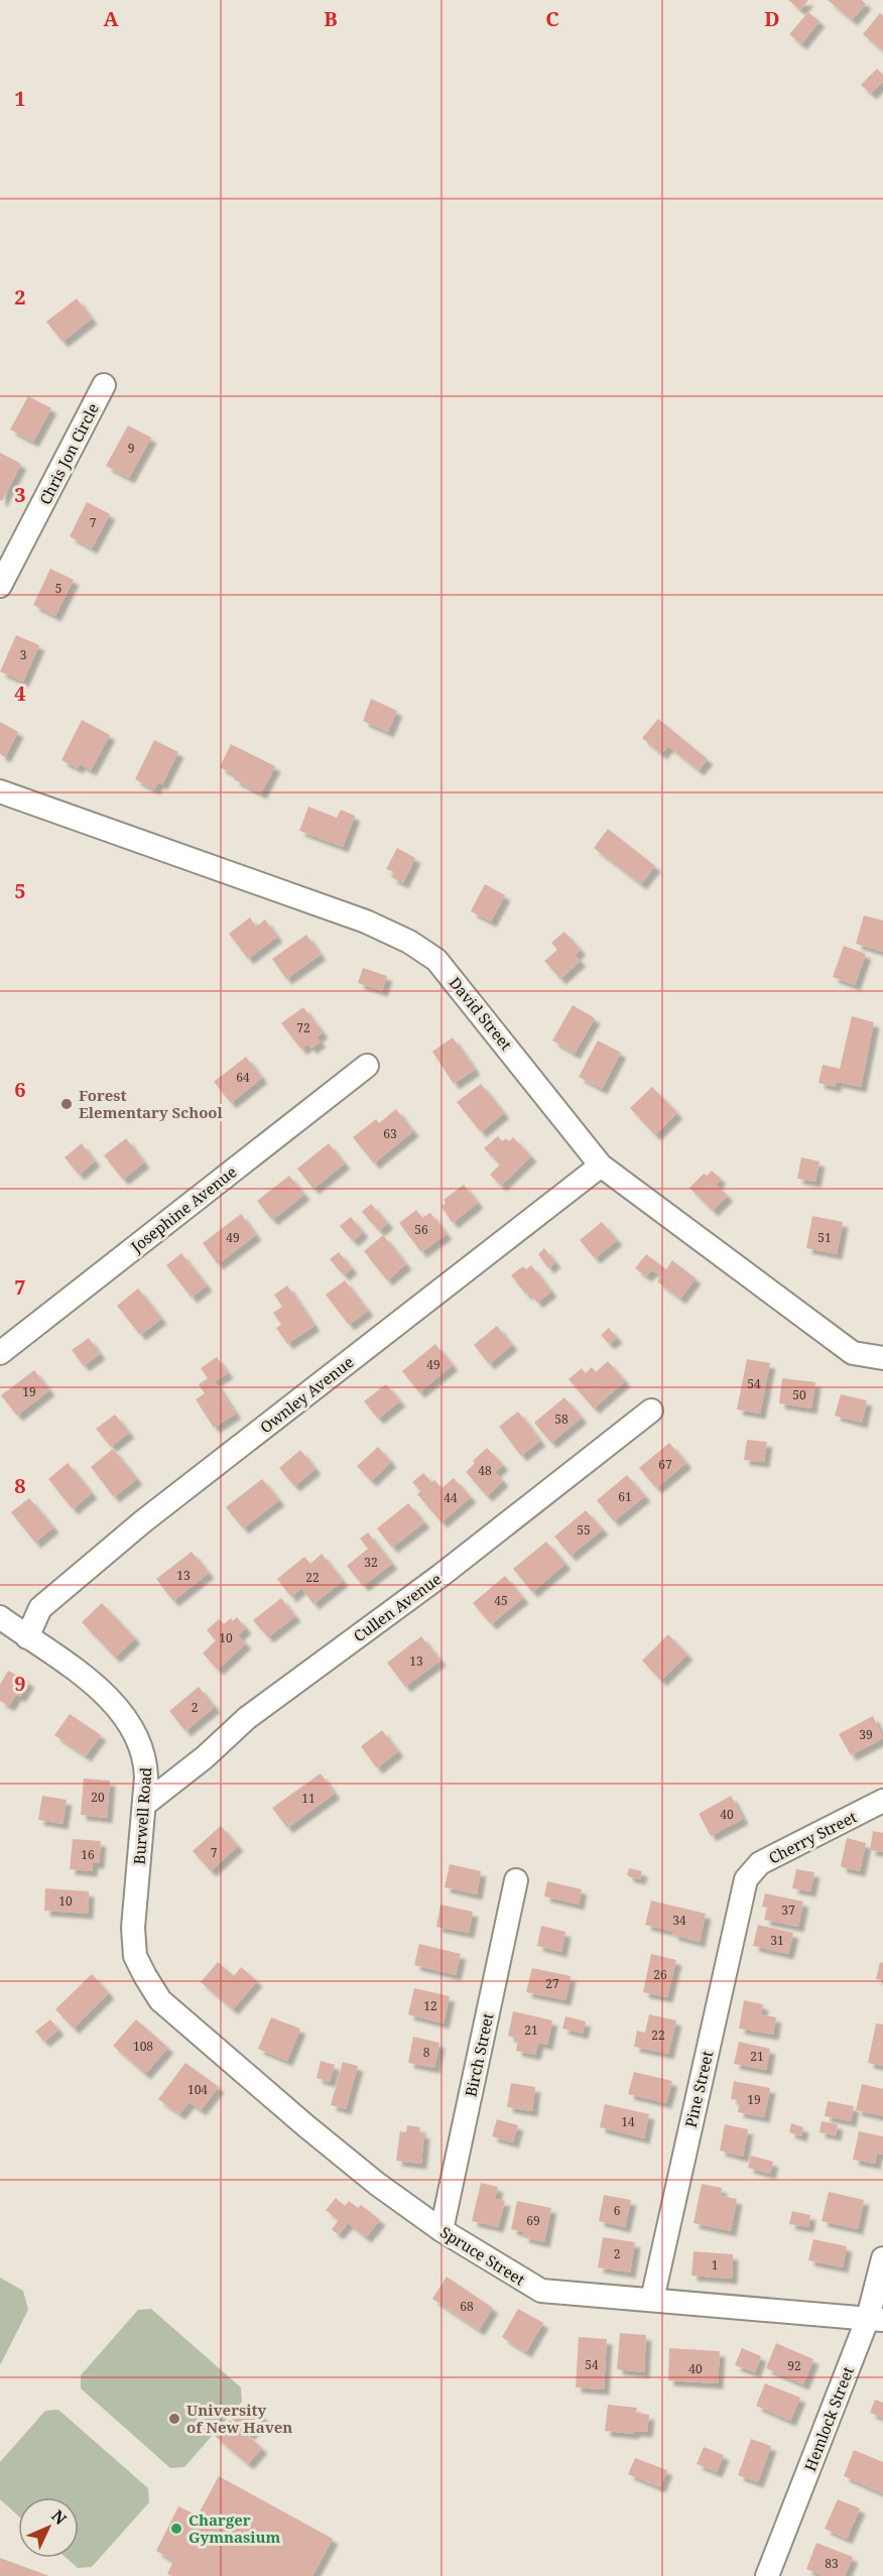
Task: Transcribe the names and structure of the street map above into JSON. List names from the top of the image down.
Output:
{
  "streets": {
    "street": [
      "Chris Jon Circle",
      "David Street",
      "Josephine Avenue",
      "Ownley Avenue",
      "Cullen Avenue",
      "Burwell Road",
      "Cherry Street",
      "Birch Street",
      "Pine Street",
      "Spruce Street",
      "Hemlock Street"
    ]
  },
  "crossings": [
    ["David Street", "Ownley Avenue"],
    ["Ownley Avenue", "Burwell Road"],
    ["Cullen Avenue", "Burwell Road"],
    ["Burwell Road", "Spruce Street"],
    ["Cherry Street", "Pine Street"],
    ["Birch Street", "Spruce Street"],
    ["Pine Street", "Spruce Street"],
    ["Spruce Street", "Hemlock Street"]
  ],
  "places": ["Forest Elementary School", "University of New Haven", "Charger Gymnasium"],
  "house_numbers": [
    "9",
    "7",
    "5",
    "3",
    "72",
    "64",
    "63",
    "56",
    "49",
    "51",
    "49",
    "54",
    "19",
    "50",
    "58",
    "67",
    "48",
    "61",
    "44",
    "55",
    "32",
    "13",
    "22",
    "45",
    "10",
    "13",
    "2",
    "39",
    "20",
    "11",
    "40",
    "7",
    "16",
    "10",
    "37",
    "34",
    "31",
    "26",
    "27",
    "12",
    "21",
    "22",
    "108",
    "8",
    "21",
    "104",
    "19",
    "14",
    "6",
    "69",
    "2",
    "1",
    "68",
    "54",
    "92",
    "40",
    "83"
  ],
  "north": "top right",
  "grid": {
    "columns": [
      "A",
      "B",
      "C",
      "D"
    ],
    "rows": [
      "1",
      "2",
      "3",
      "4",
      "5",
      "6",
      "7",
      "8",
      "9"
    ]
  }
}
